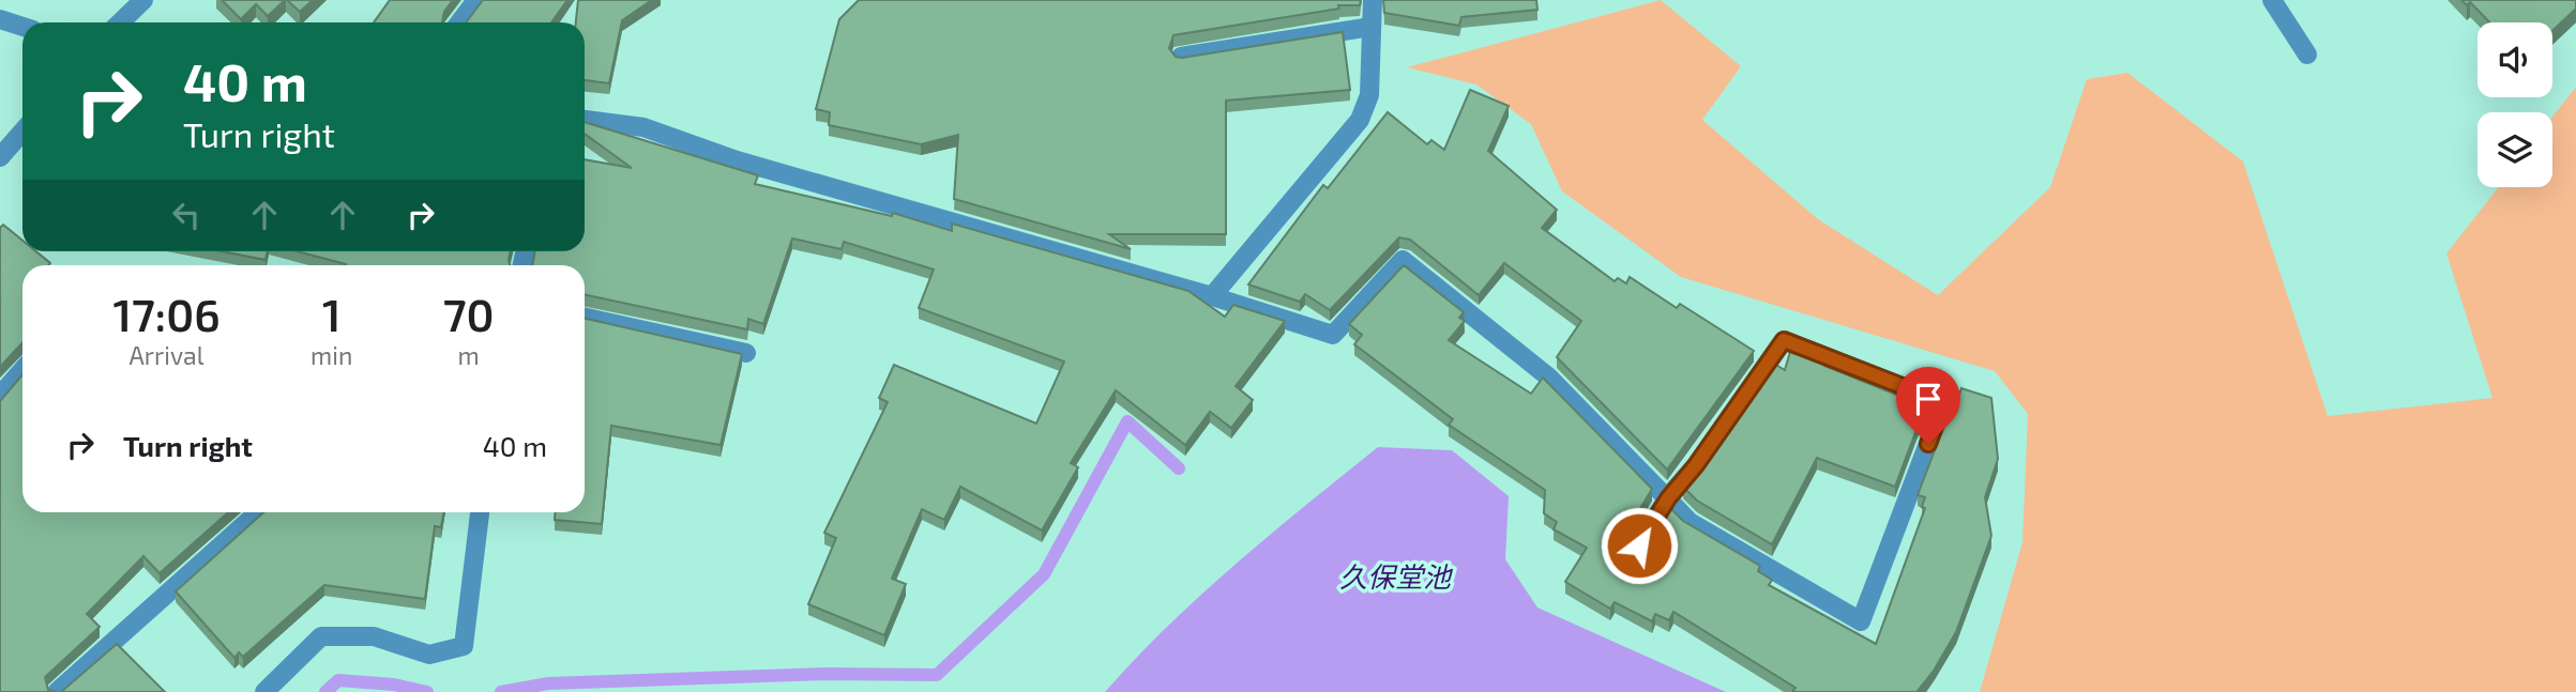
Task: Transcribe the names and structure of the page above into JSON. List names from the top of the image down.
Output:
{
  "water": ["久保堂池"],
  "page": {
    "turn": ["40 m", "Turn right"],
    "eta": [
      "17:06",
      "Arrival",
      "1",
      "min",
      "70",
      "m"
    ],
    "list": [
      {
        "name": "Turn right",
        "value": "40 m"
      }
    ]
  }
}
